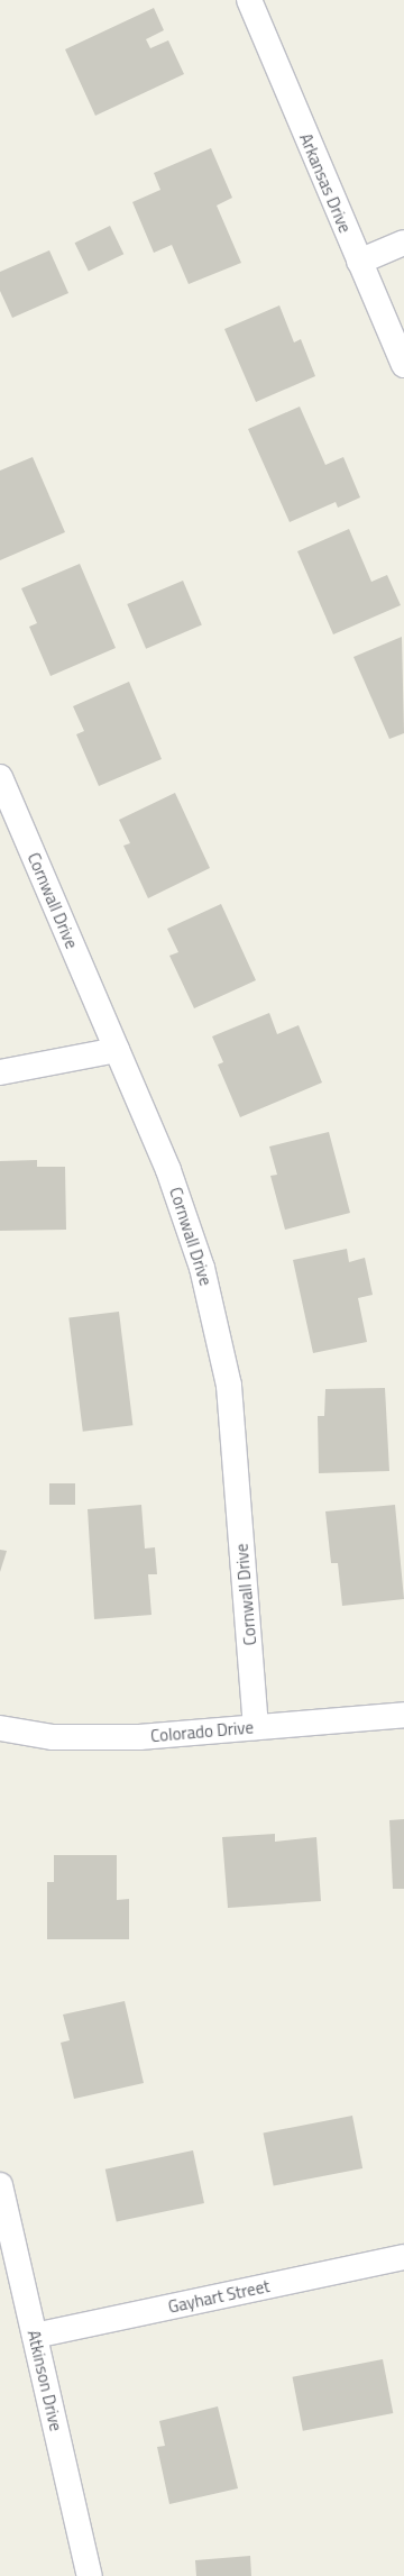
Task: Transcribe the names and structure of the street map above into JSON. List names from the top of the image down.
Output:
{
  "streets": {
    "street": [
      "Arkansas Drive",
      "Cornwall Drive",
      "Colorado Drive",
      "Gayhart Street",
      "Atkinson Drive"
    ]
  },
  "crossings": [
    ["Cornwall Drive", "Colorado Drive"],
    ["Gayhart Street", "Atkinson Drive"]
  ]
}
